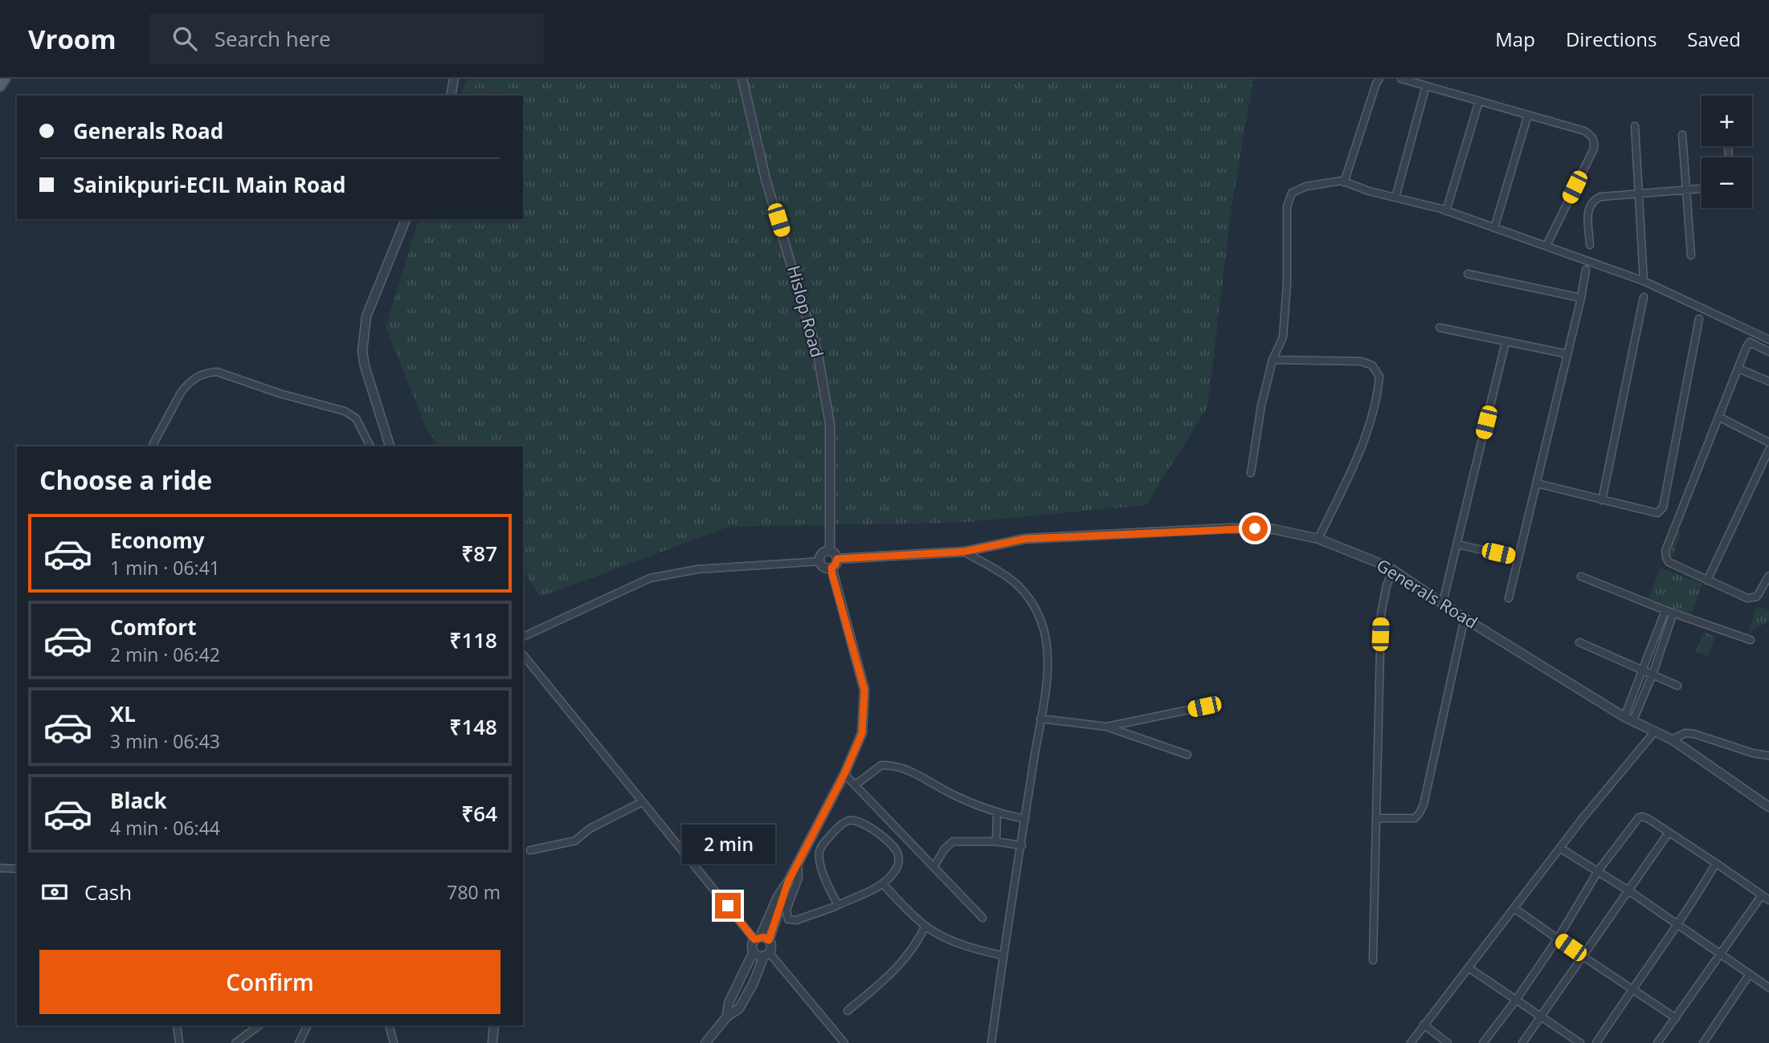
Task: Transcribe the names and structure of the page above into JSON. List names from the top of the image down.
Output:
{
  "streets": {
    "street": ["Hislop Road", "Generals Road"]
  },
  "crossings": [
    ["Hislop Road", "Generals Road"]
  ],
  "page": {
    "header": "Vroom",
    "search": "Search here",
    "nav": ["Map", "Directions", "Saved"],
    "map_buttons": ["+", "−"],
    "banner": ["Generals Road", "Sainikpuri-ECIL Main Road"],
    "heading": "Choose a ride",
    "list": [
      {
        "name": "Economy",
        "note": "1 min · 06:41",
        "value": "₹87"
      },
      {
        "name": "Comfort",
        "note": "2 min · 06:42",
        "value": "₹118"
      },
      {
        "name": "XL",
        "note": "3 min · 06:43",
        "value": "₹148"
      },
      {
        "name": "Black",
        "note": "4 min · 06:44",
        "value": "₹64"
      }
    ],
    "bubble": "2 min",
    "pay": ["Cash", "780 m"],
    "buttons": "Confirm"
  }
}
